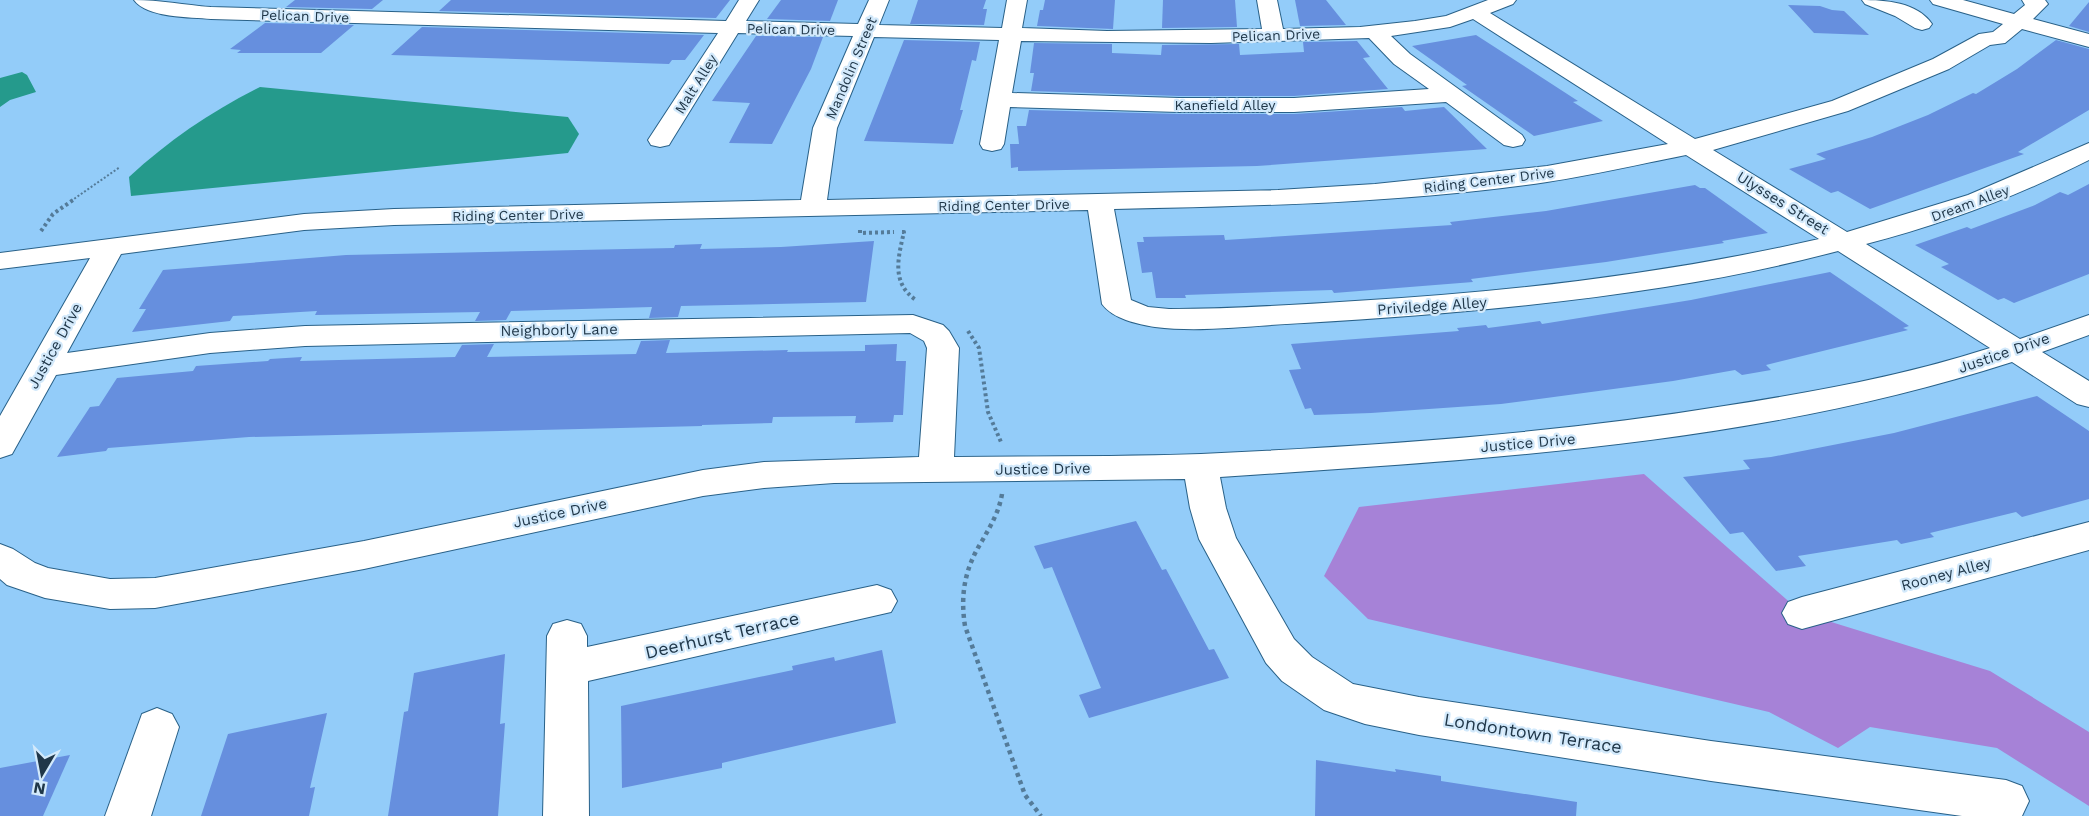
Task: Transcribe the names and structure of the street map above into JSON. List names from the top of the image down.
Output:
{
  "streets": {
    "street": [
      "Pelican Drive",
      "Mandolin Street",
      "Malt Alley",
      "Kanefield Alley",
      "Riding Center Drive",
      "Ulysses Street",
      "Dream Alley",
      "Priviledge Alley",
      "Neighborly Lane",
      "Justice Drive",
      "Rooney Alley",
      "Deerhurst Terrace",
      "Londontown Terrace"
    ]
  },
  "crossings": [
    ["Pelican Drive", "Mandolin Street"],
    ["Pelican Drive", "Malt Alley"],
    ["Pelican Drive", "Ulysses Street"],
    ["Mandolin Street", "Riding Center Drive"],
    ["Riding Center Drive", "Ulysses Street"],
    ["Riding Center Drive", "Priviledge Alley"],
    ["Riding Center Drive", "Justice Drive"],
    ["Ulysses Street", "Dream Alley"],
    ["Ulysses Street", "Priviledge Alley"],
    ["Ulysses Street", "Justice Drive"],
    ["Dream Alley", "Priviledge Alley"],
    ["Neighborly Lane", "Justice Drive"],
    ["Justice Drive", "Londontown Terrace"]
  ],
  "north": "bottom"
}
